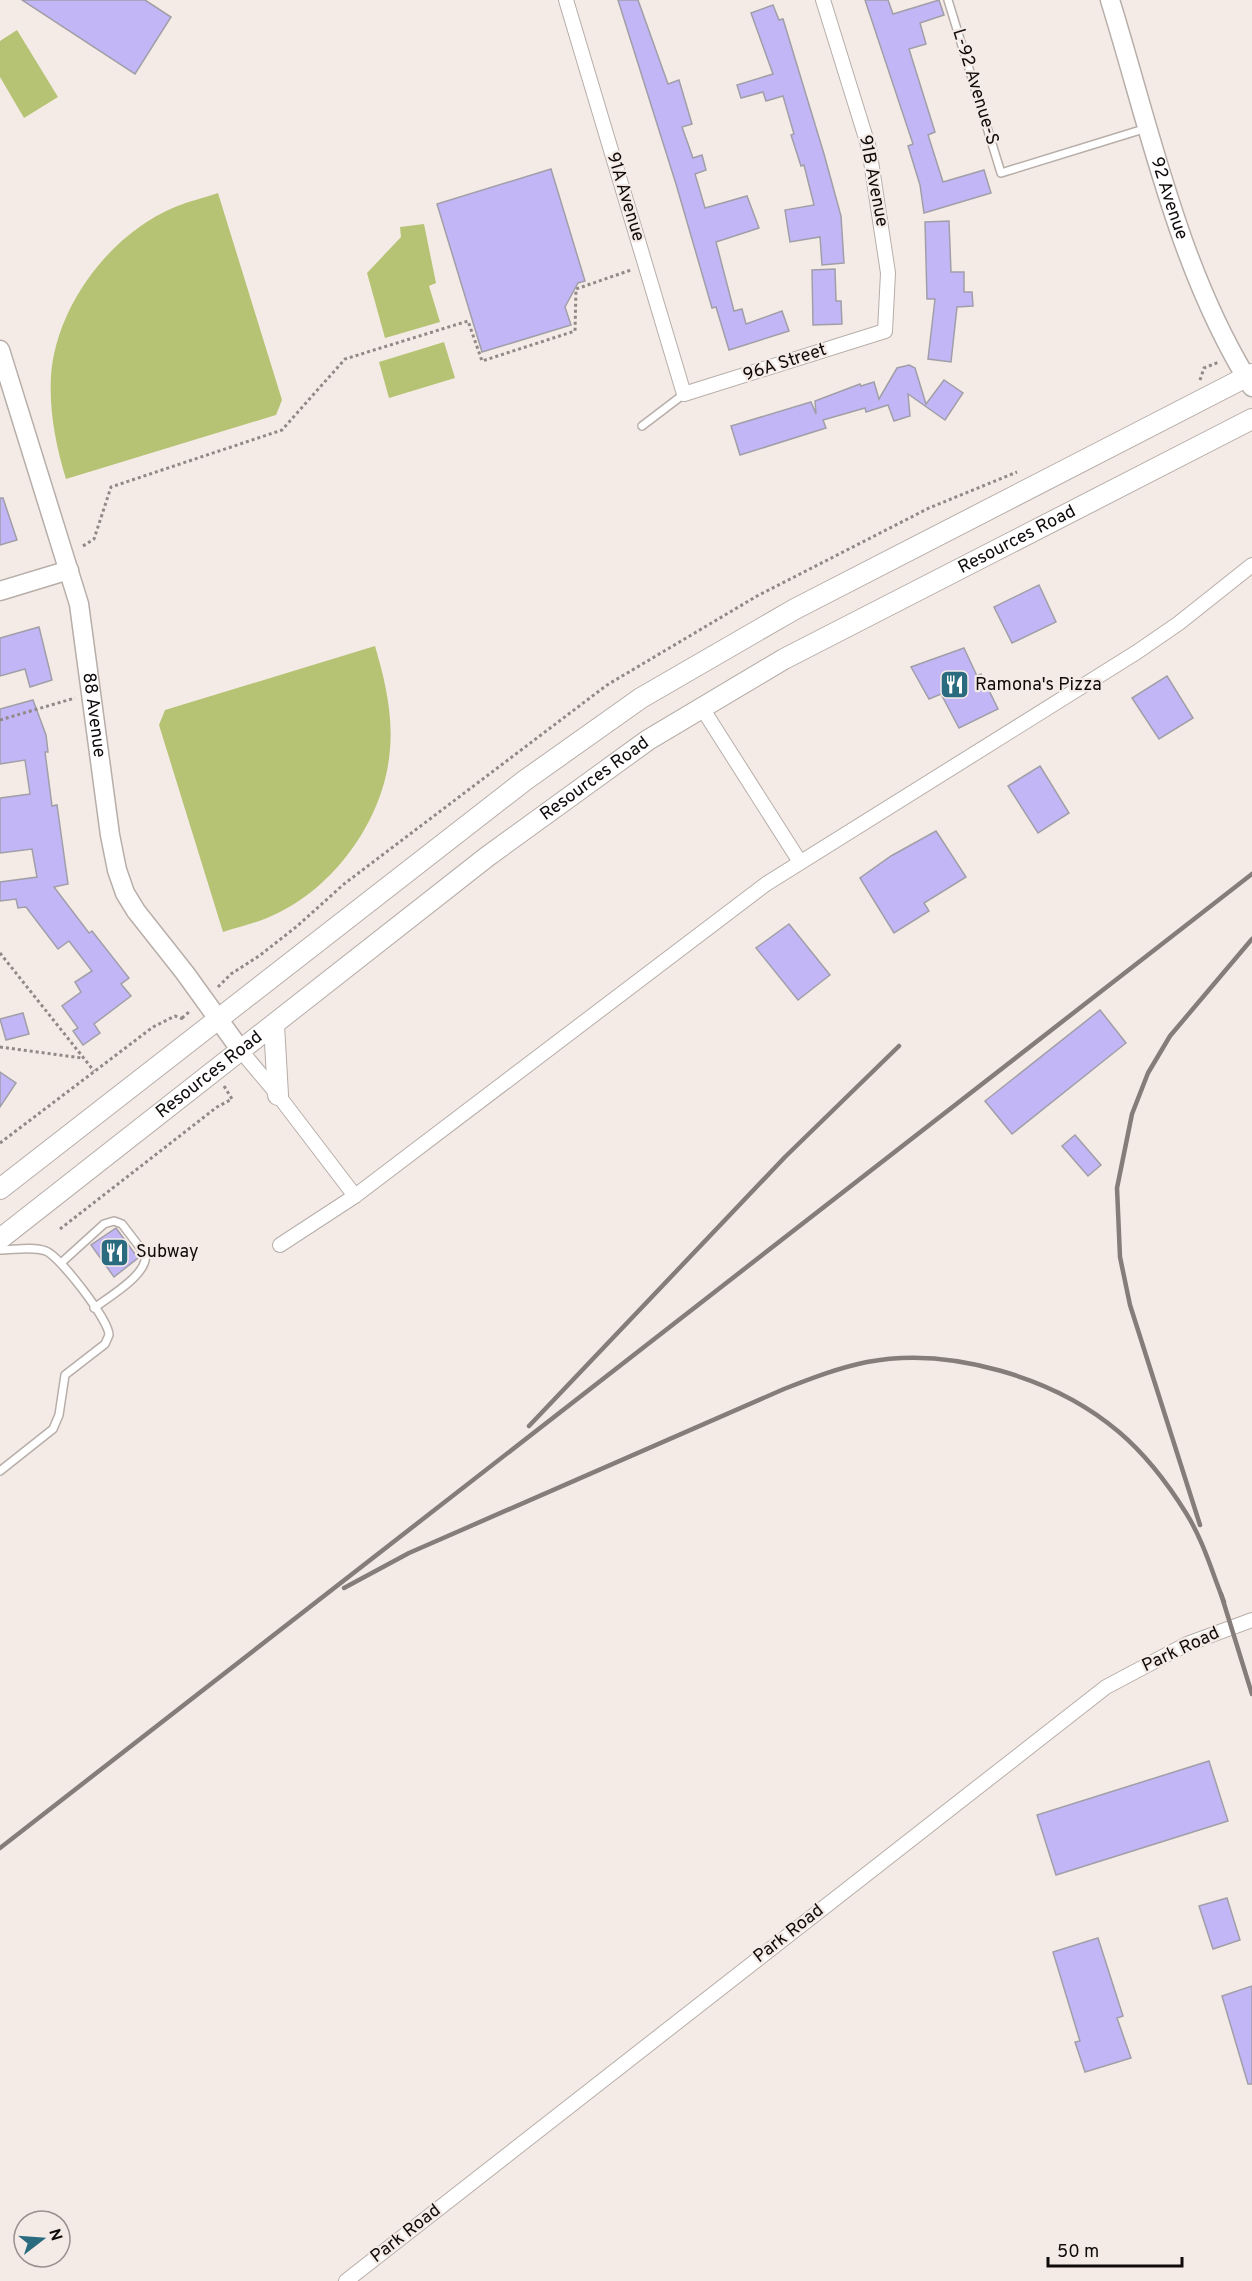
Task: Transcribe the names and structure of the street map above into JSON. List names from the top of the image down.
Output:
{
  "streets": {
    "main road": ["Resources Road"],
    "street": [
      "91B Avenue",
      "91A Avenue",
      "92 Avenue",
      "96A Street",
      "88 Avenue",
      "Park Road"
    ],
    "lane": ["L-92 Avenue-S"]
  },
  "crossings": [
    ["L-92 Avenue-S", "92 Avenue"],
    ["91B Avenue", "96A Street"],
    ["91A Avenue", "96A Street"],
    ["Resources Road", "88 Avenue"]
  ],
  "places": {
    "restaurant": ["Ramona's Pizza", "Subway"]
  },
  "scale_bar": "50 m",
  "north": "right"
}
